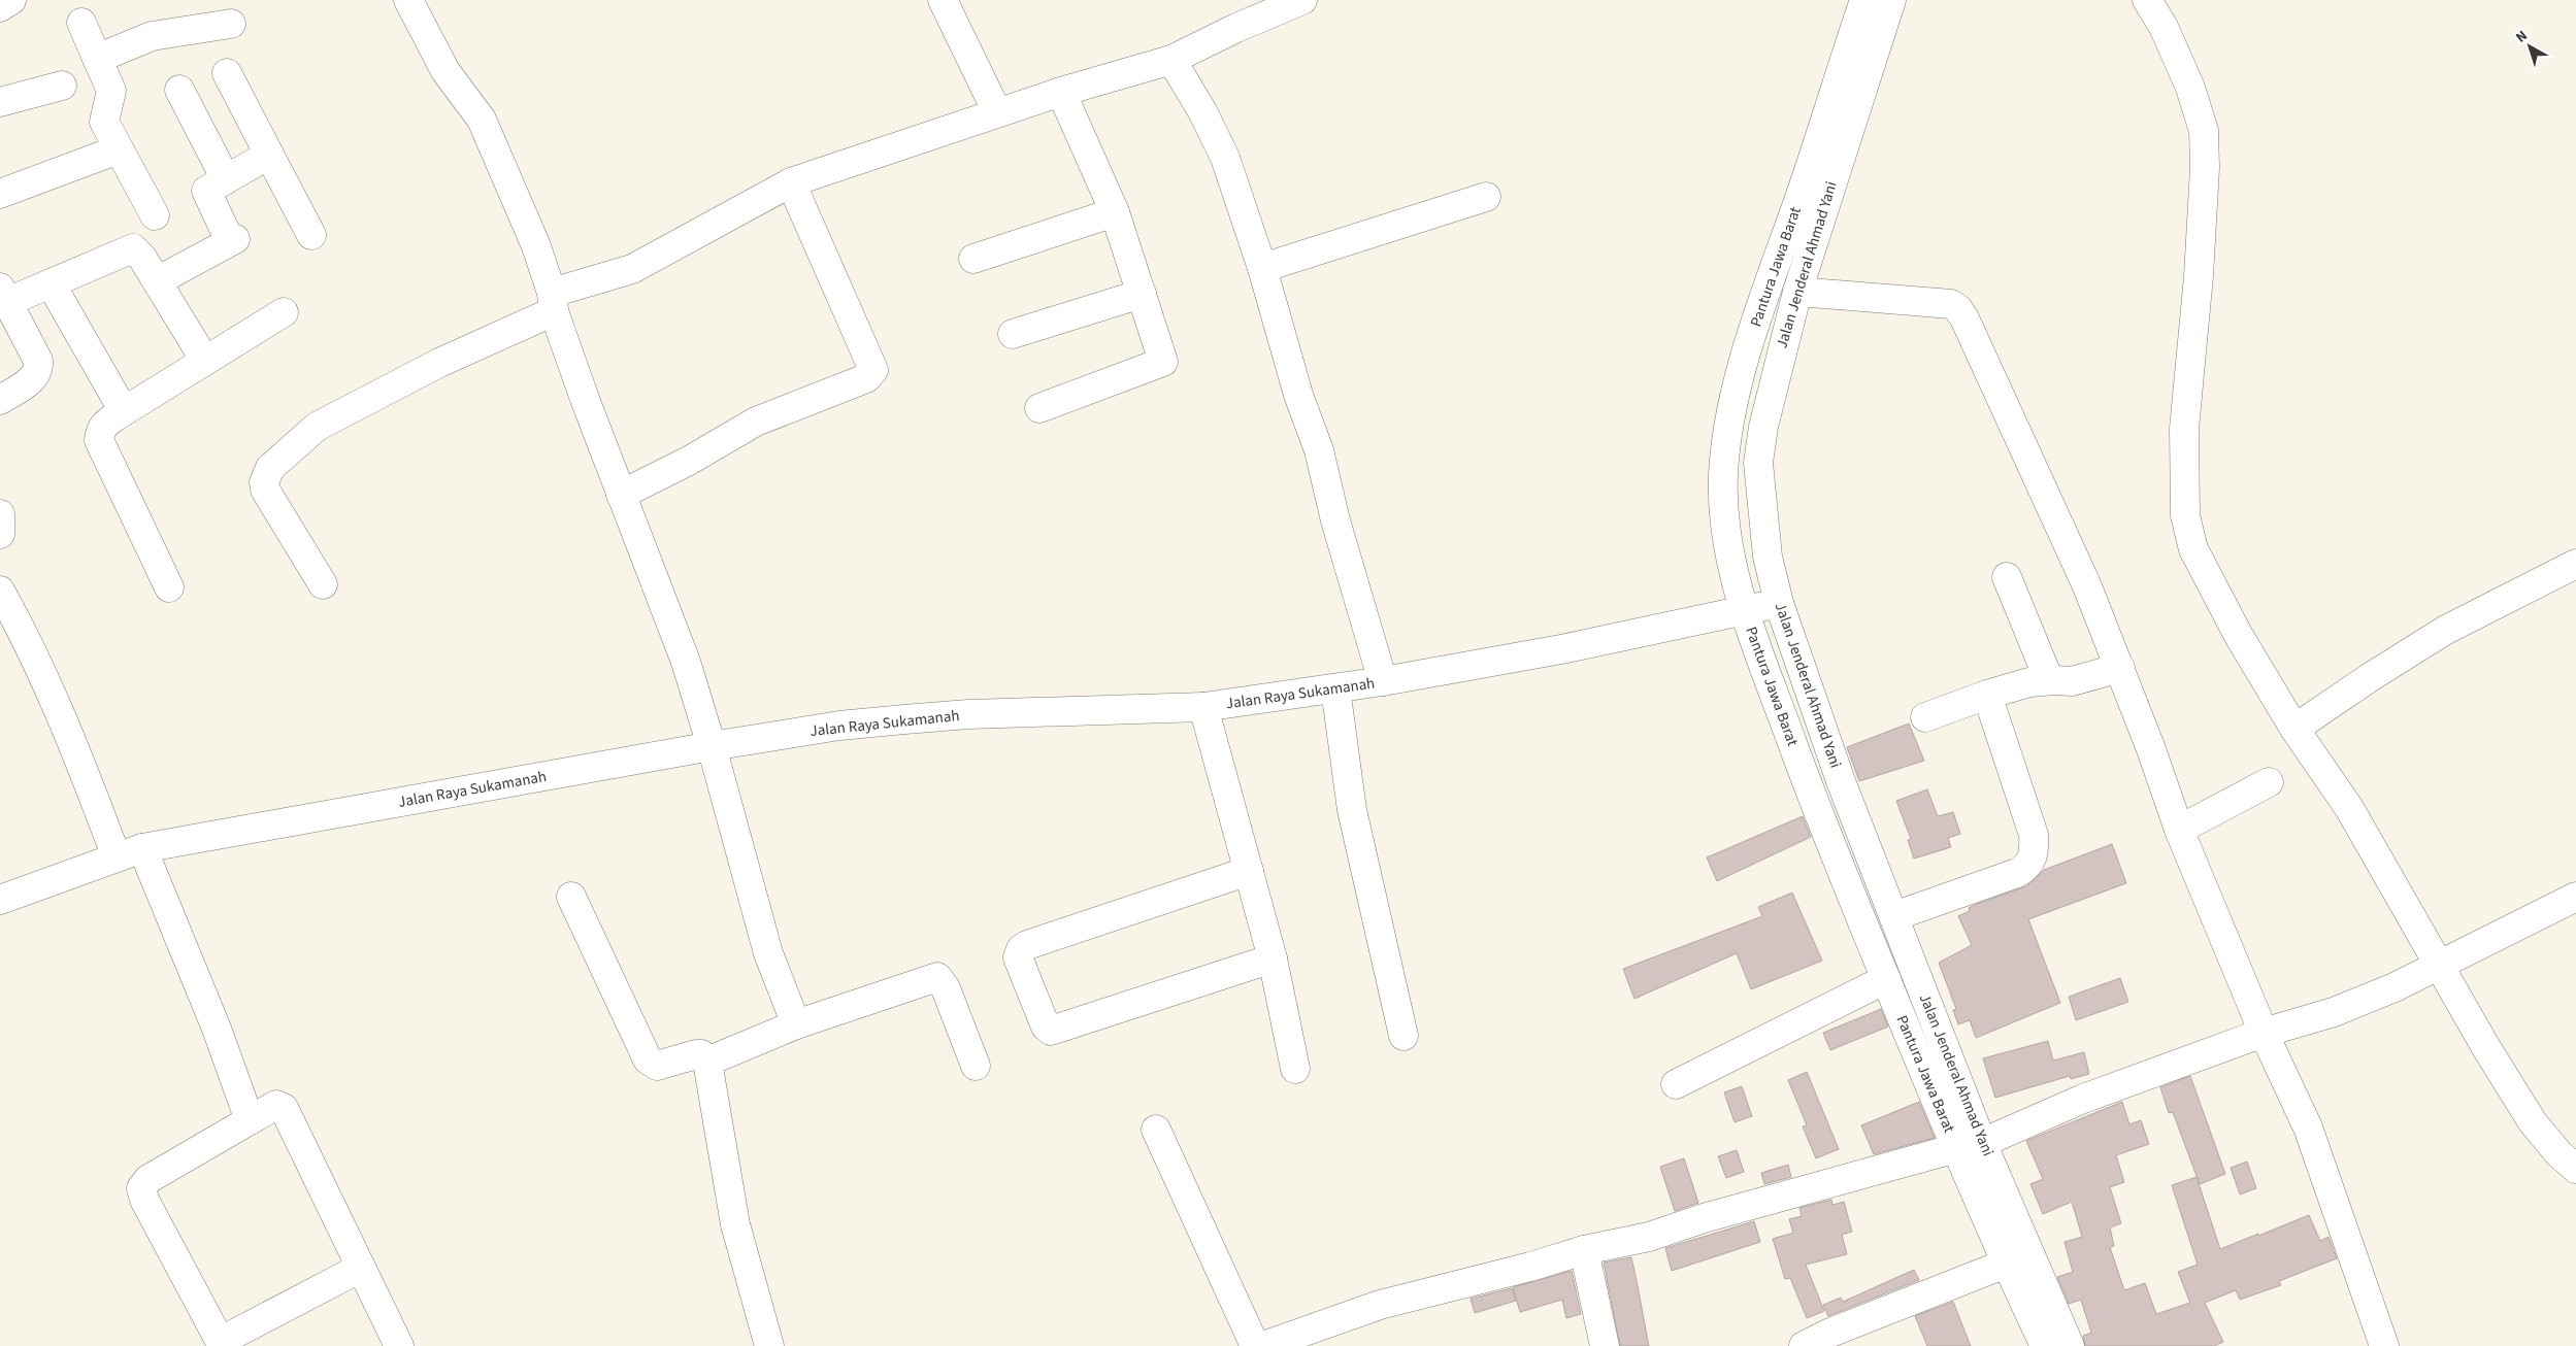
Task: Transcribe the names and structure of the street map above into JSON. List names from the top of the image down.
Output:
{
  "streets": {
    "main road": ["Jalan Jenderal Ahmad Yani", "Pantura Jawa Barat", "Jalan Raya Sukamanah"]
  },
  "crossings": [
    ["Jalan Jenderal Ahmad Yani", "Pantura Jawa Barat"],
    ["Jalan Jenderal Ahmad Yani", "Jalan Raya Sukamanah"],
    ["Pantura Jawa Barat", "Jalan Raya Sukamanah"]
  ],
  "north": "top left"
}
